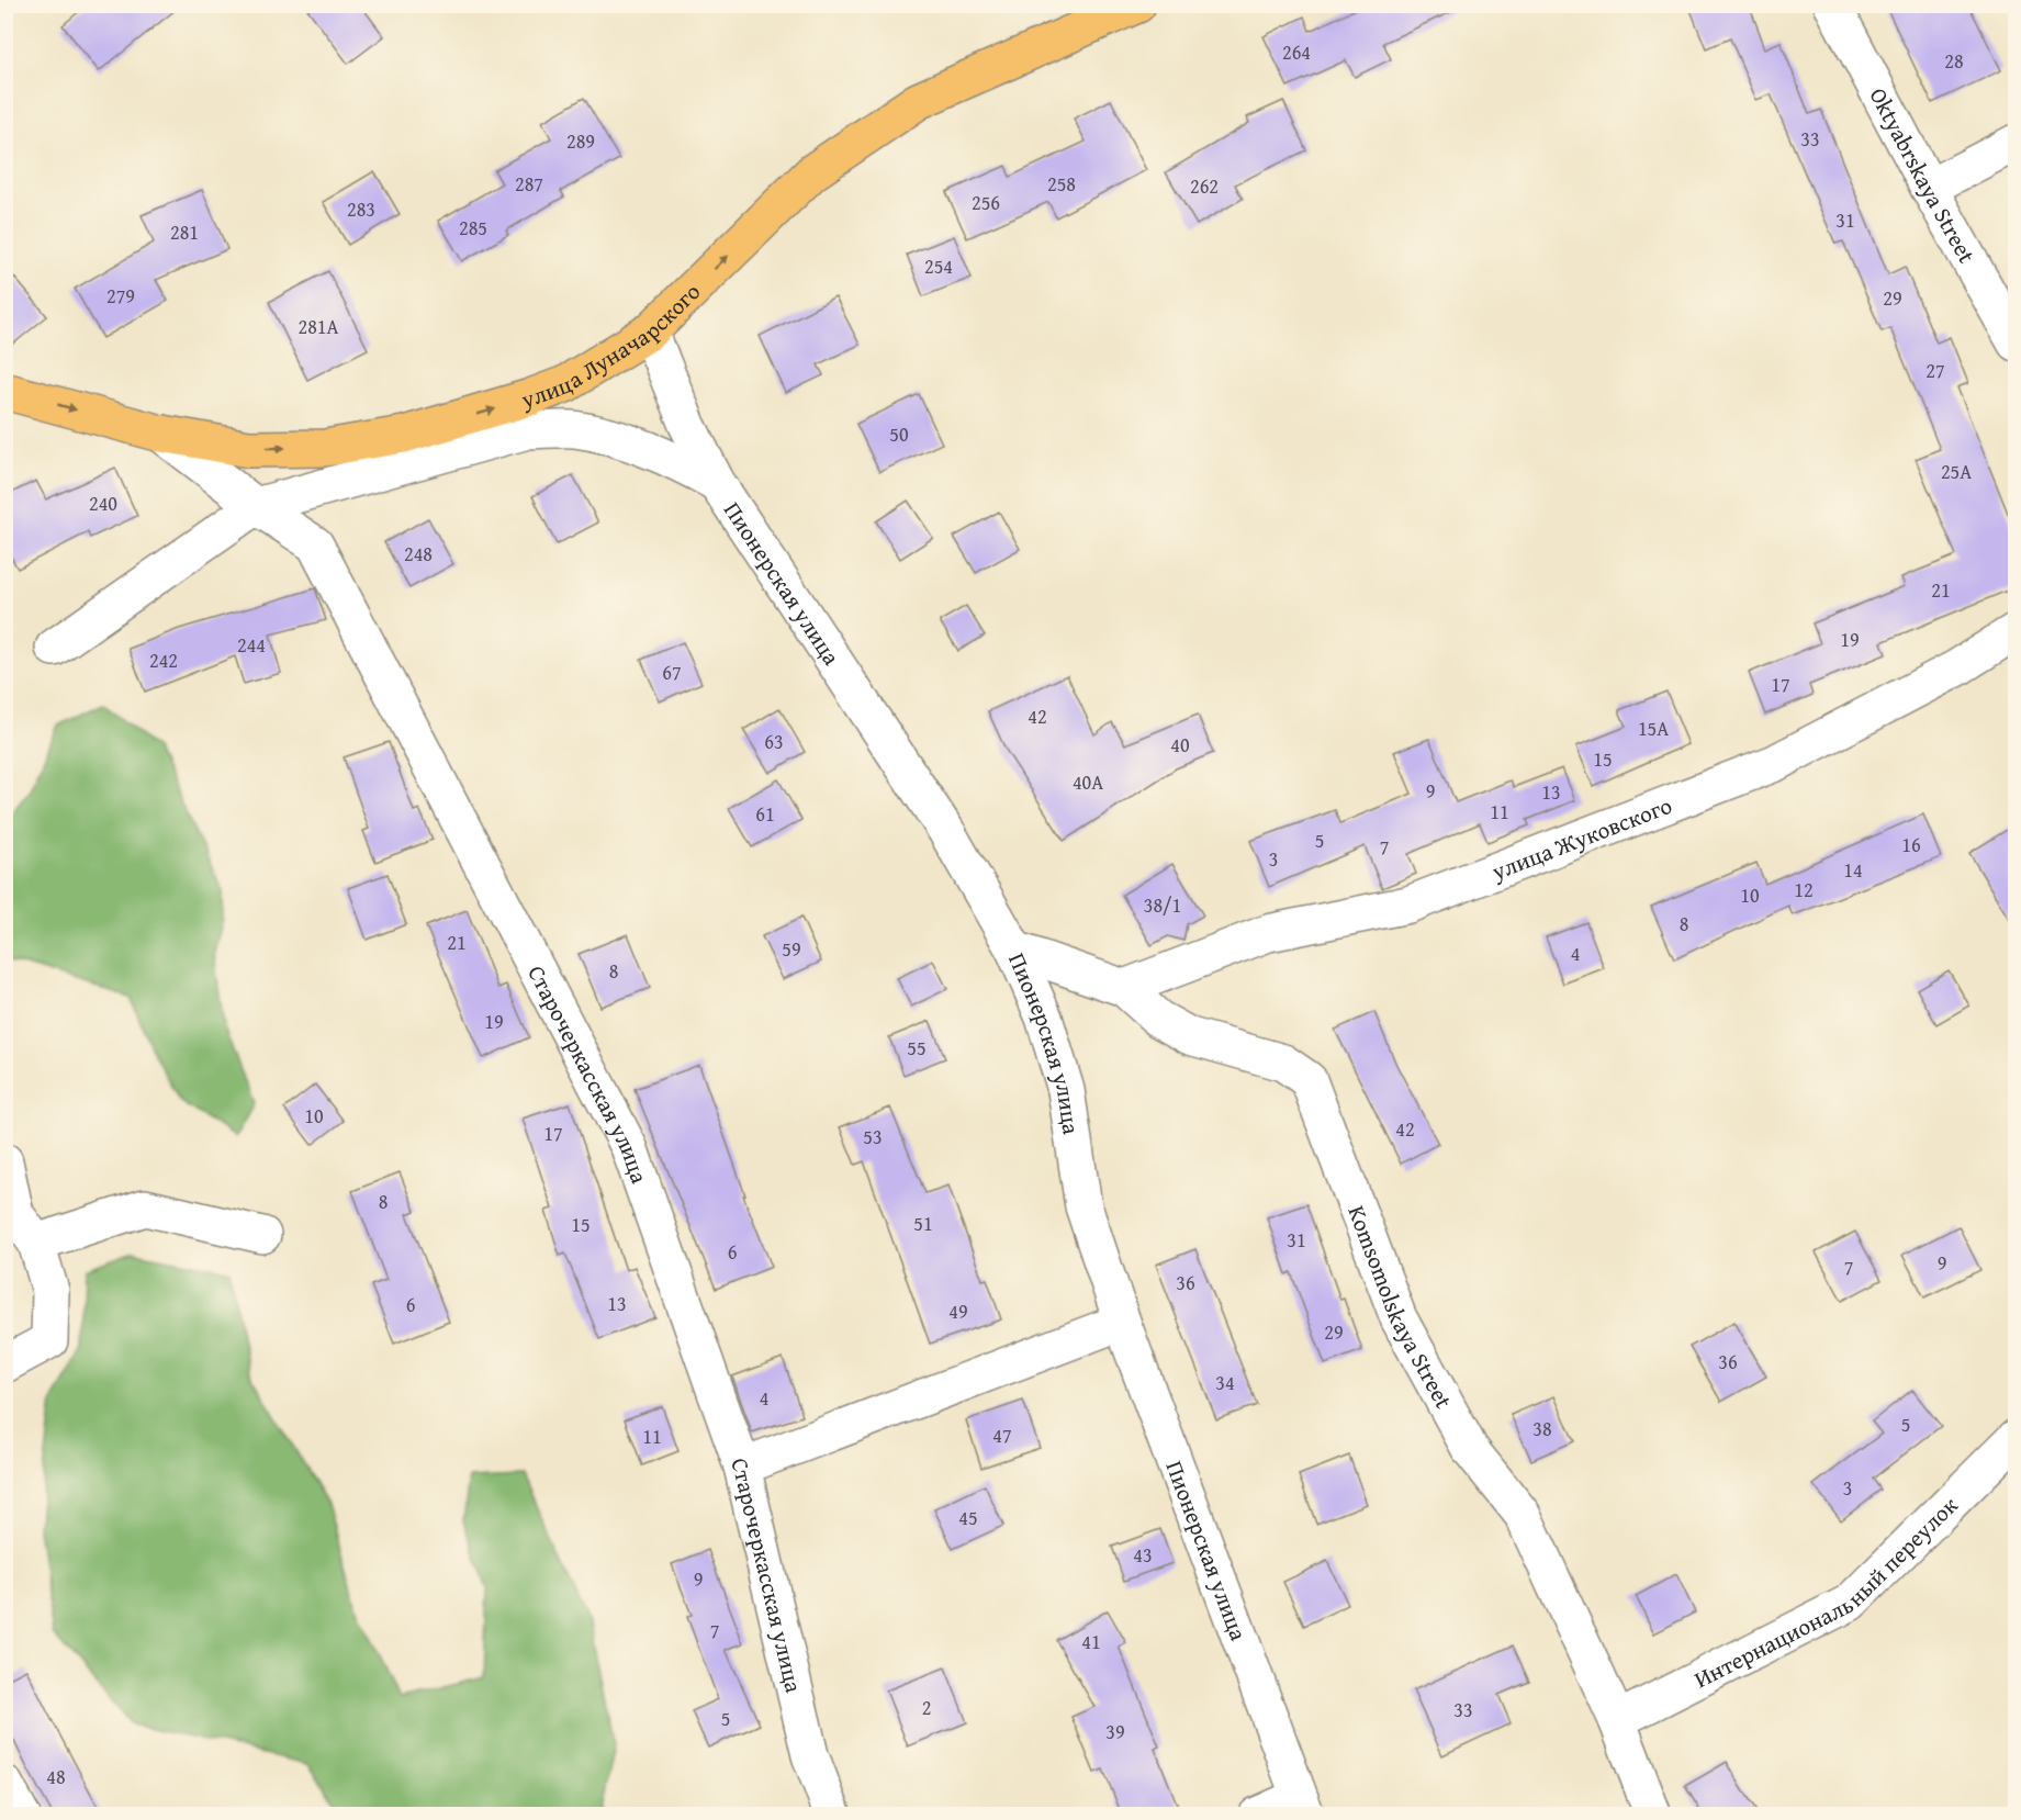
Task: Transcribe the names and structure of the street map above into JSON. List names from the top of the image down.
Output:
{
  "streets": {
    "main road": ["улица Луначарского"],
    "street": [
      "Oktyabrskaya Street",
      "Пионерская улица",
      "улица Жуковского",
      "Старочеркасская улица",
      "Komsomolskaya Street",
      "Интернациональный переулок"
    ]
  },
  "crossings": [
    ["улица Луначарского", "Пионерская улица"],
    ["улица Луначарского", "Старочеркасская улица"],
    ["Пионерская улица", "Komsomolskaya Street"],
    ["улица Жуковского", "Komsomolskaya Street"],
    ["Komsomolskaya Street", "Интернациональный переулок"]
  ],
  "one_way": ["улица Луначарского"],
  "house_numbers": [
    "264",
    "28",
    "33",
    "289",
    "287",
    "258",
    "262",
    "256",
    "283",
    "31",
    "285",
    "281",
    "254",
    "279",
    "29",
    "281А",
    "27",
    "50",
    "25А",
    "240",
    "248",
    "21",
    "19",
    "244",
    "242",
    "67",
    "17",
    "42",
    "15А",
    "63",
    "40",
    "15",
    "40А",
    "9",
    "13",
    "11",
    "61",
    "5",
    "16",
    "7",
    "3",
    "14",
    "12",
    "10",
    "38/1",
    "8",
    "21",
    "59",
    "4",
    "8",
    "19",
    "55",
    "10",
    "42",
    "17",
    "53",
    "8",
    "51",
    "15",
    "31",
    "6",
    "9",
    "7",
    "36",
    "13",
    "6",
    "49",
    "29",
    "36",
    "34",
    "4",
    "5",
    "38",
    "47",
    "11",
    "3",
    "45",
    "43",
    "9",
    "7",
    "41",
    "2",
    "33",
    "5",
    "39",
    "48"
  ]
}
